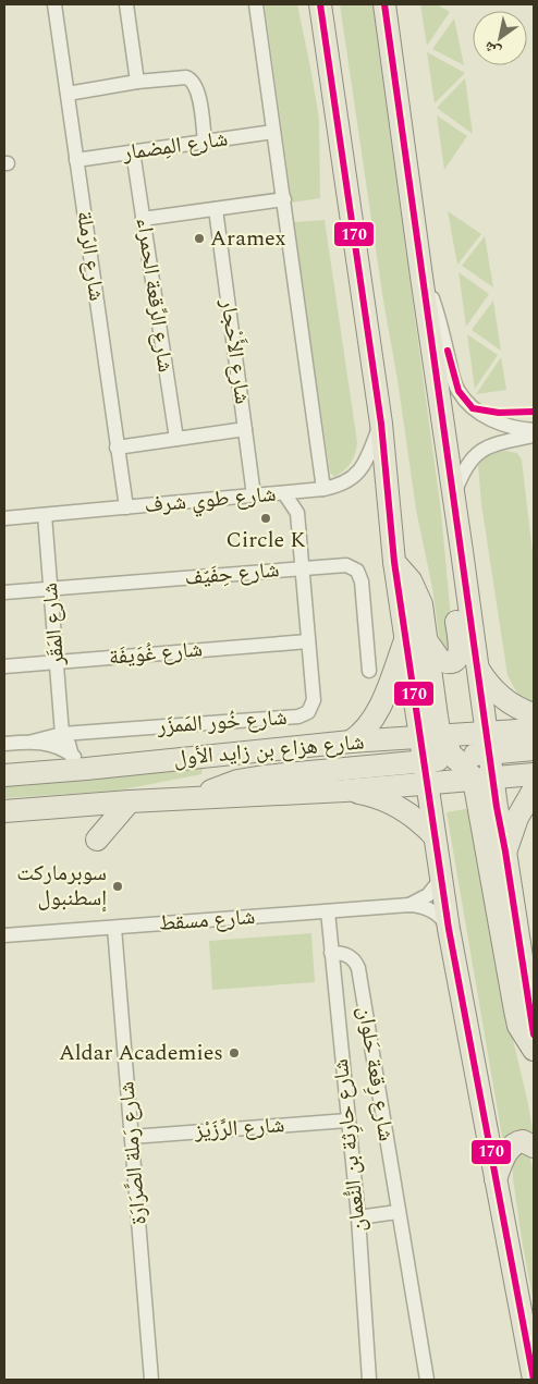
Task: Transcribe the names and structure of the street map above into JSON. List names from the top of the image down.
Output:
{
  "streets": {
    "main road": ["شارع هزاع بن زايد الأول"],
    "street": [
      "شارع المِضمار",
      "شارع الرّملة",
      "شارع الرِّقعة الحمراء",
      "شارع الأَحْجار",
      "شارع طوي شرف",
      "شارع حِفَيّف",
      "شارع المَقَر",
      "شارع غُوَيفَة",
      "شارع خُور المَمزَر",
      "شارع مسقط",
      "شارع رِقعة حَلوان",
      "شارع الرِّزَيْز",
      "شارع حارِثة بن النُّعمان",
      "شارع رَملة الصَّرَارَة"
    ]
  },
  "crossings": [
    ["شارع المِضمار", "شارع الرّملة"],
    ["شارع المِضمار", "شارع الرِّقعة الحمراء"],
    ["شارع الرّملة", "شارع طوي شرف"],
    ["شارع الأَحْجار", "شارع طوي شرف"],
    ["شارع طوي شرف", "شارع المَقَر"],
    ["شارع طوي شرف", "شارع خُور المَمزَر"],
    ["شارع حِفَيّف", "شارع المَقَر"],
    ["شارع حِفَيّف", "شارع خُور المَمزَر"],
    ["شارع المَقَر", "شارع غُوَيفَة"],
    ["شارع المَقَر", "شارع خُور المَمزَر"],
    ["شارع المَقَر", "شارع هزاع بن زايد الأول"],
    ["شارع غُوَيفَة", "شارع خُور المَمزَر"],
    ["شارع مسقط", "شارع حارِثة بن النُّعمان"],
    ["شارع مسقط", "شارع رَملة الصَّرَارَة"],
    ["شارع رِقعة حَلوان", "شارع حارِثة بن النُّعمان"],
    ["شارع الرِّزَيْز", "شارع حارِثة بن النُّعمان"],
    ["شارع الرِّزَيْز", "شارع رَملة الصَّرَارَة"]
  ],
  "places": [
    "Aramex",
    "Circle K",
    "سوبرماركت إسطنبول",
    "Aldar Academies"
  ],
  "lines": ["transit line 170"],
  "north": "bottom left"
}
